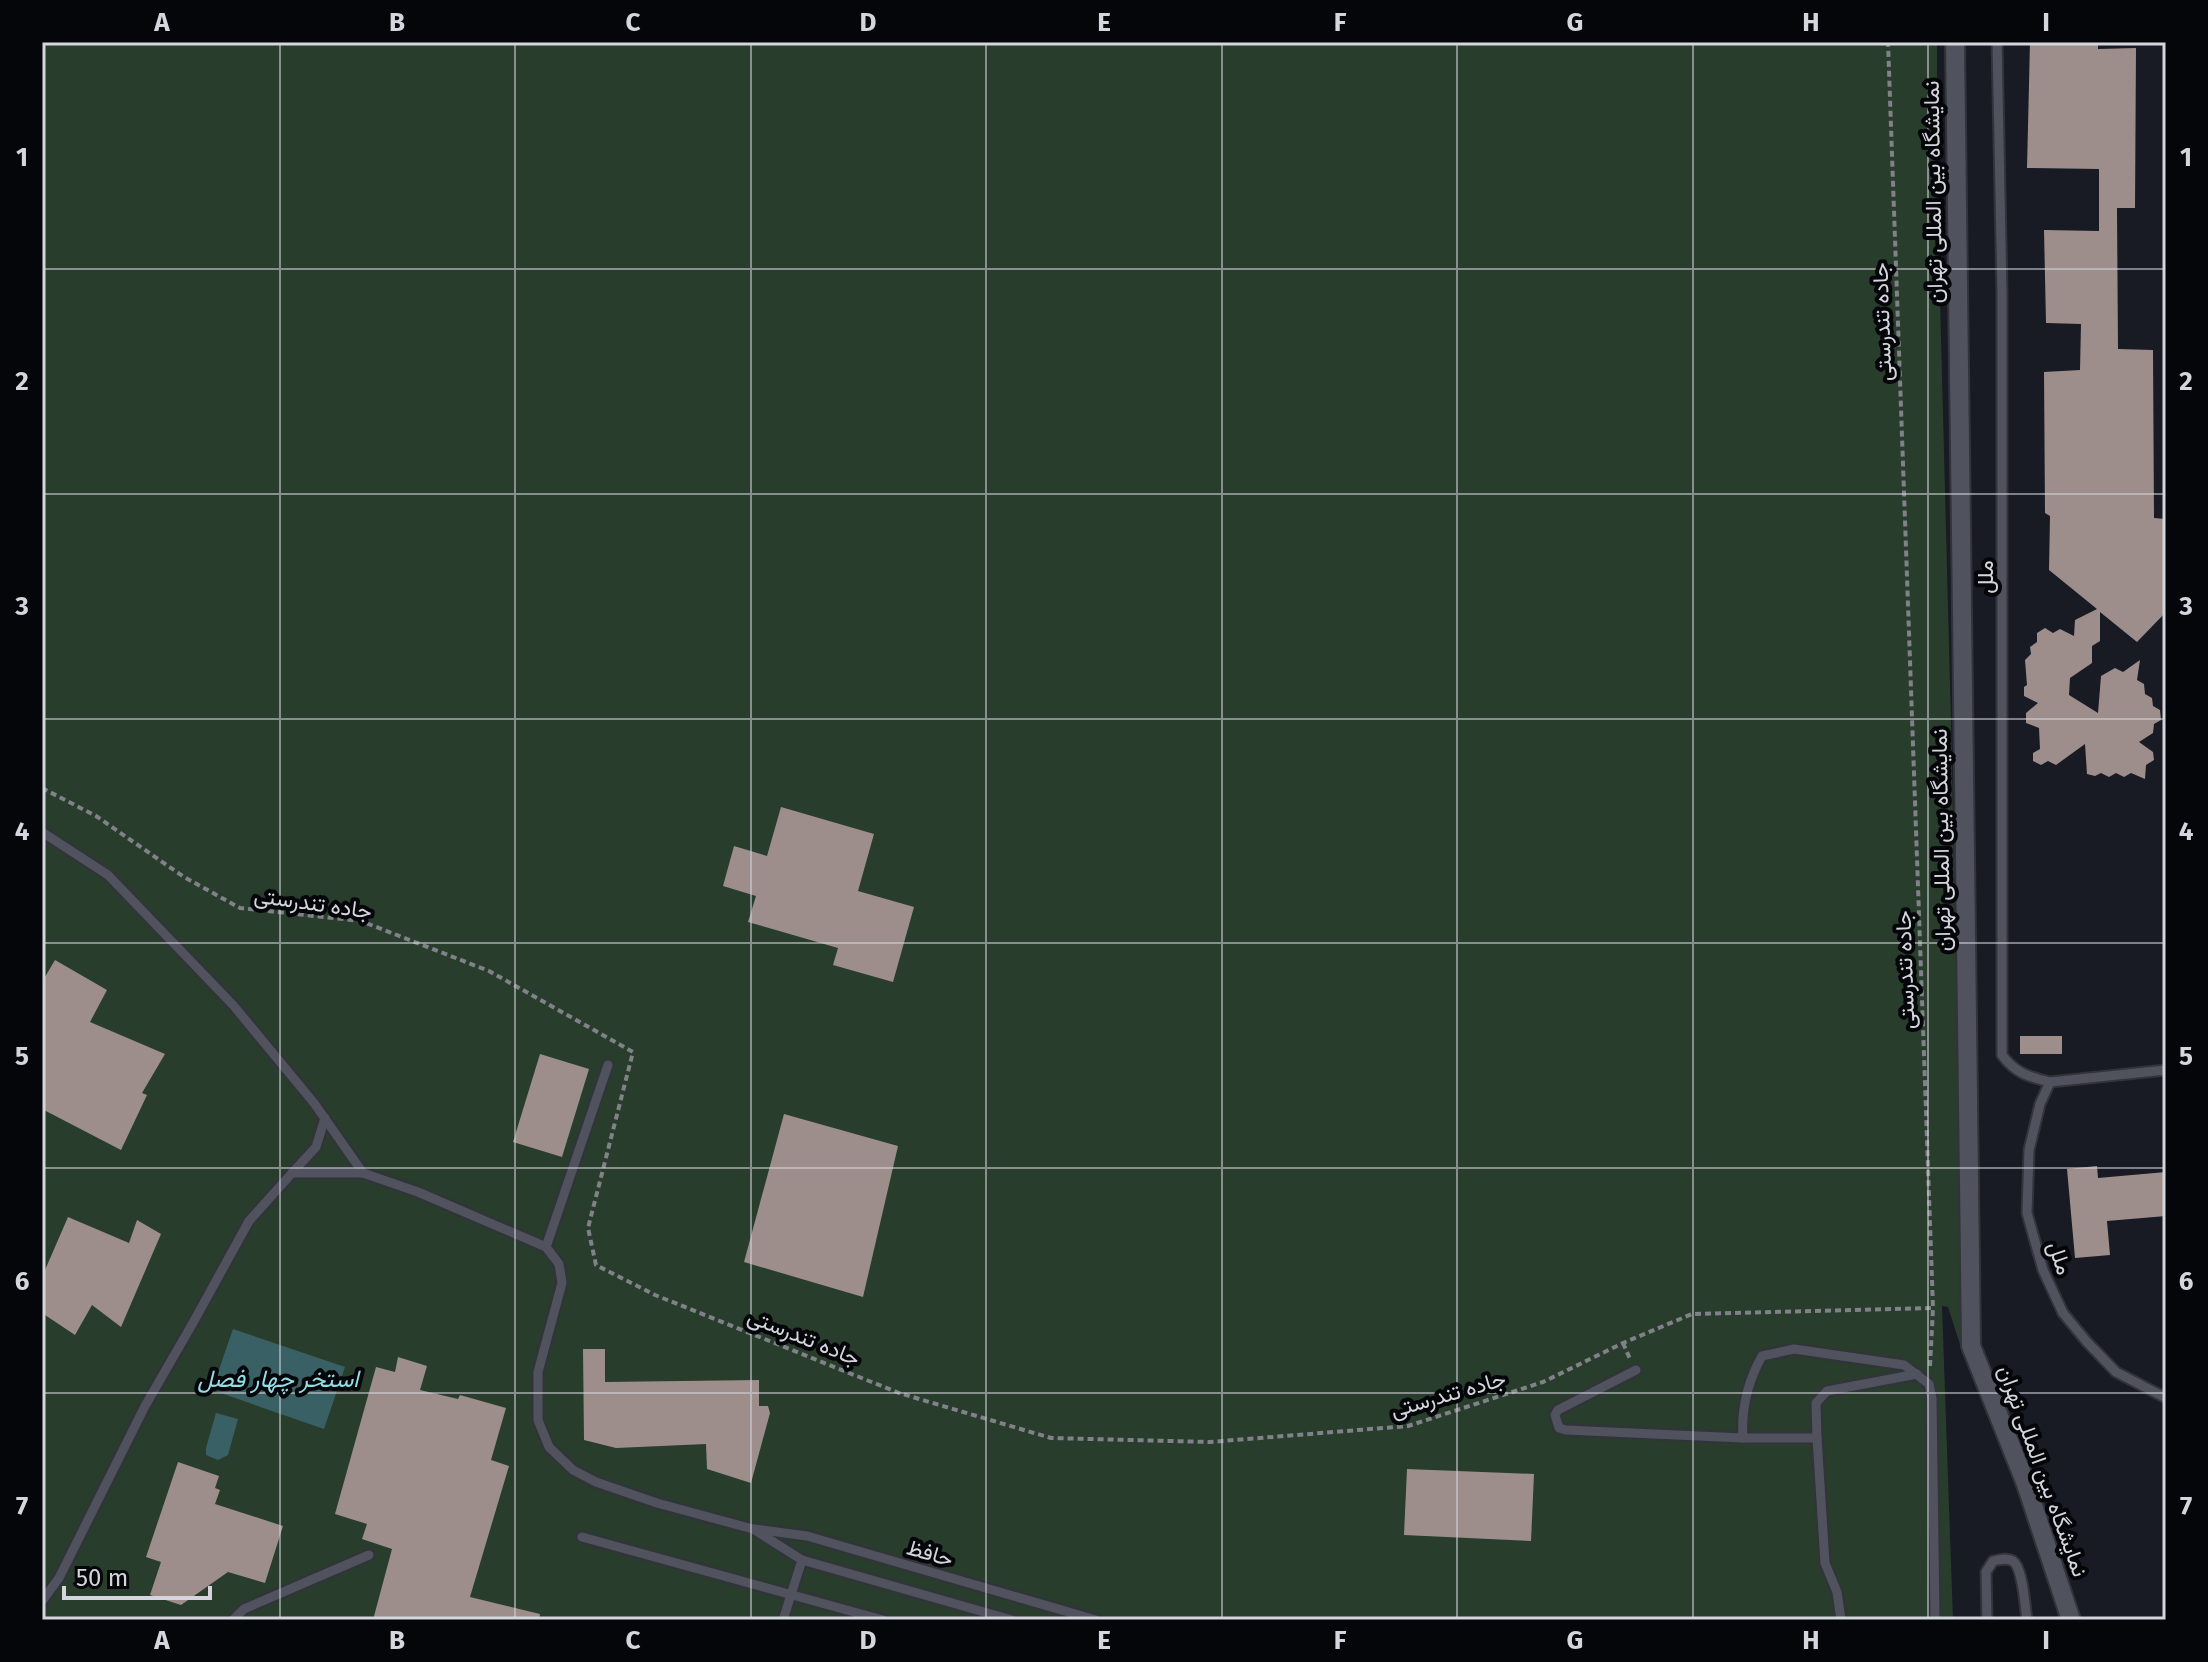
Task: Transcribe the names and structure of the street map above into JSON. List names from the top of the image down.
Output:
{
  "streets": {
    "street": ["نمایشگاه بین المللی تهران"],
    "lane": ["ملل", "حافظ"],
    "path": ["جاده تندرستی"]
  },
  "water": ["استخر چهار فصل"],
  "scale_bar": "50 m",
  "grid": {
    "columns": [
      "A",
      "B",
      "C",
      "D",
      "E",
      "F",
      "G",
      "H",
      "I"
    ],
    "rows": [
      "1",
      "2",
      "3",
      "4",
      "5",
      "6",
      "7"
    ]
  }
}
